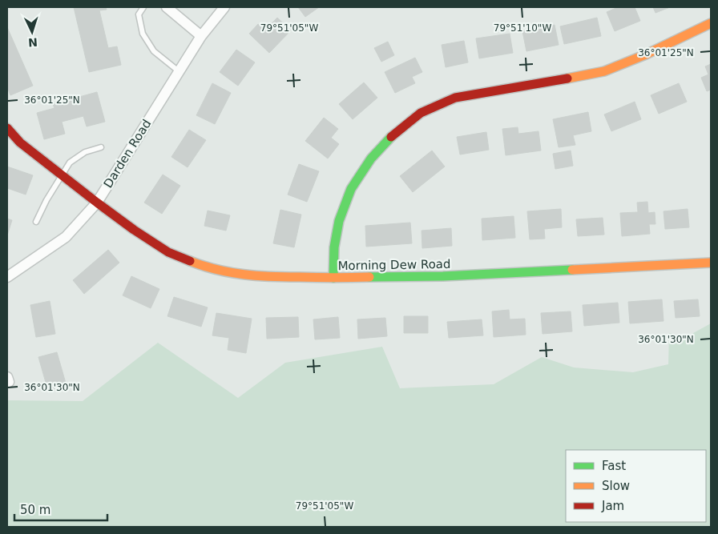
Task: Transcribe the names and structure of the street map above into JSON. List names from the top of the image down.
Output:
{
  "streets": {
    "street": ["Darden Road", "Morning Dew Road"]
  },
  "crossings": [
    ["Darden Road", "Morning Dew Road"]
  ],
  "legend": ["Fast", "Slow", "Jam"],
  "scale_bar": "50 m",
  "north": "bottom",
  "coordinates": [
    "79°51'05\"W",
    "79°51'10\"W",
    "36°01'25\"N",
    "36°01'30\"N"
  ]
}
